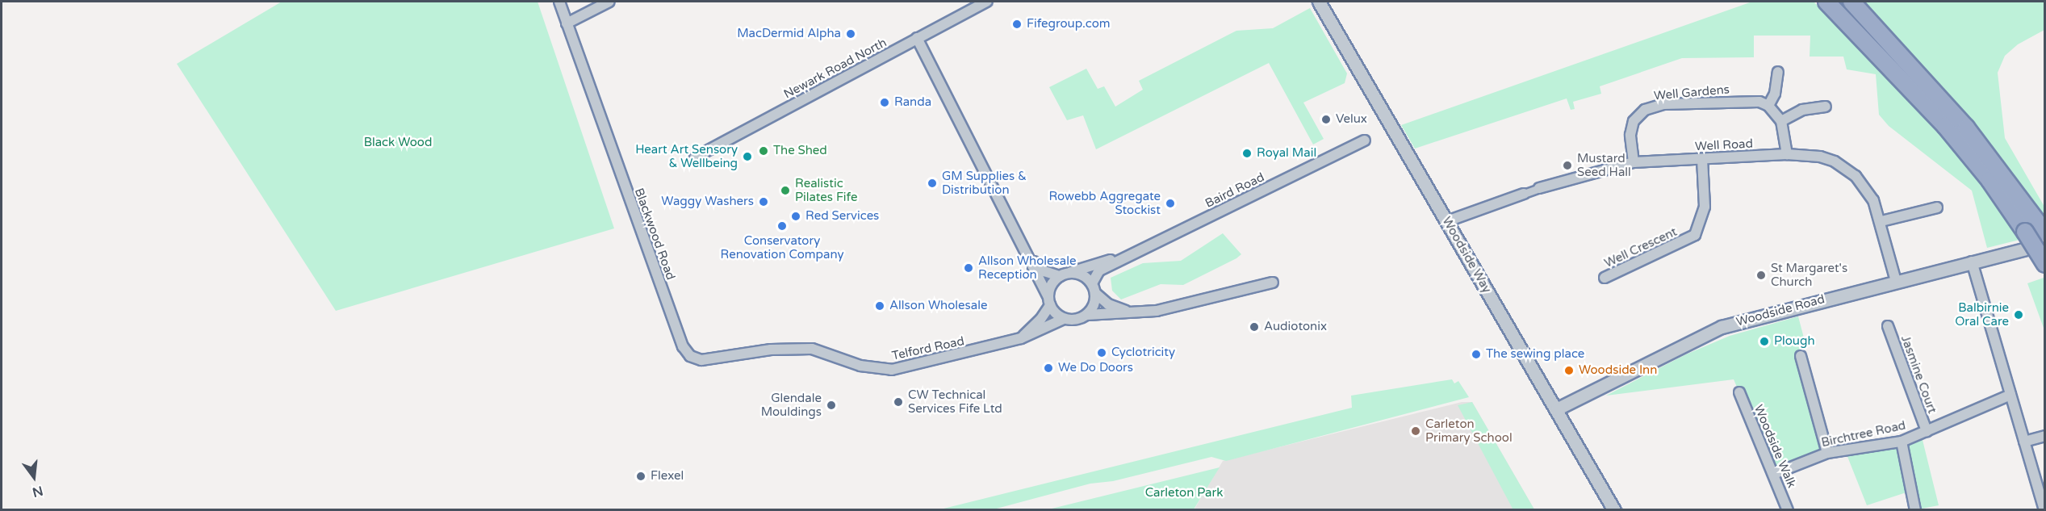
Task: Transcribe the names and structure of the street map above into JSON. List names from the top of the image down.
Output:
{
  "streets": {
    "street": [
      "Newark Road North",
      "Well Gardens",
      "Well Road",
      "Baird Road",
      "Blackwood Road",
      "Well Crescent",
      "Woodside Way",
      "Woodside Road",
      "Telford Road",
      "Jasmine Court",
      "Birchtree Road",
      "Woodside Walk"
    ]
  },
  "crossings": [
    ["Well Gardens", "Well Road"],
    ["Well Road", "Well Crescent"],
    ["Well Road", "Woodside Road"],
    ["Baird Road", "Telford Road"],
    ["Blackwood Road", "Telford Road"],
    ["Woodside Way", "Woodside Road"],
    ["Jasmine Court", "Birchtree Road"],
    ["Birchtree Road", "Woodside Walk"]
  ],
  "parks": ["Black Wood", "Carleton Park"],
  "places": [
    "Fifegroup.com",
    "MacDermid Alpha",
    "Randa",
    "Velux",
    "The Shed",
    "Royal Mail",
    "Heart Art Sensory & Wellbeing",
    "Mustard Seed Hall",
    "GM Supplies & Distribution",
    "Realistic Pilates Fife",
    "Waggy Washers",
    "Rowebb Aggregate Stockist",
    "Red Services",
    "Conservatory Renovation Company",
    "Allson Wholesale Reception",
    "St Margaret's Church",
    "Allson Wholesale",
    "Balbirnie Oral Care",
    "Audiotonix",
    "Plough",
    "Cyclotricity",
    "The sewing place",
    "We Do Doors",
    "Woodside Inn",
    "CW Technical Services Fife Ltd",
    "Glendale Mouldings",
    "Carleton Primary School",
    "Flexel"
  ],
  "north": "bottom"
}
